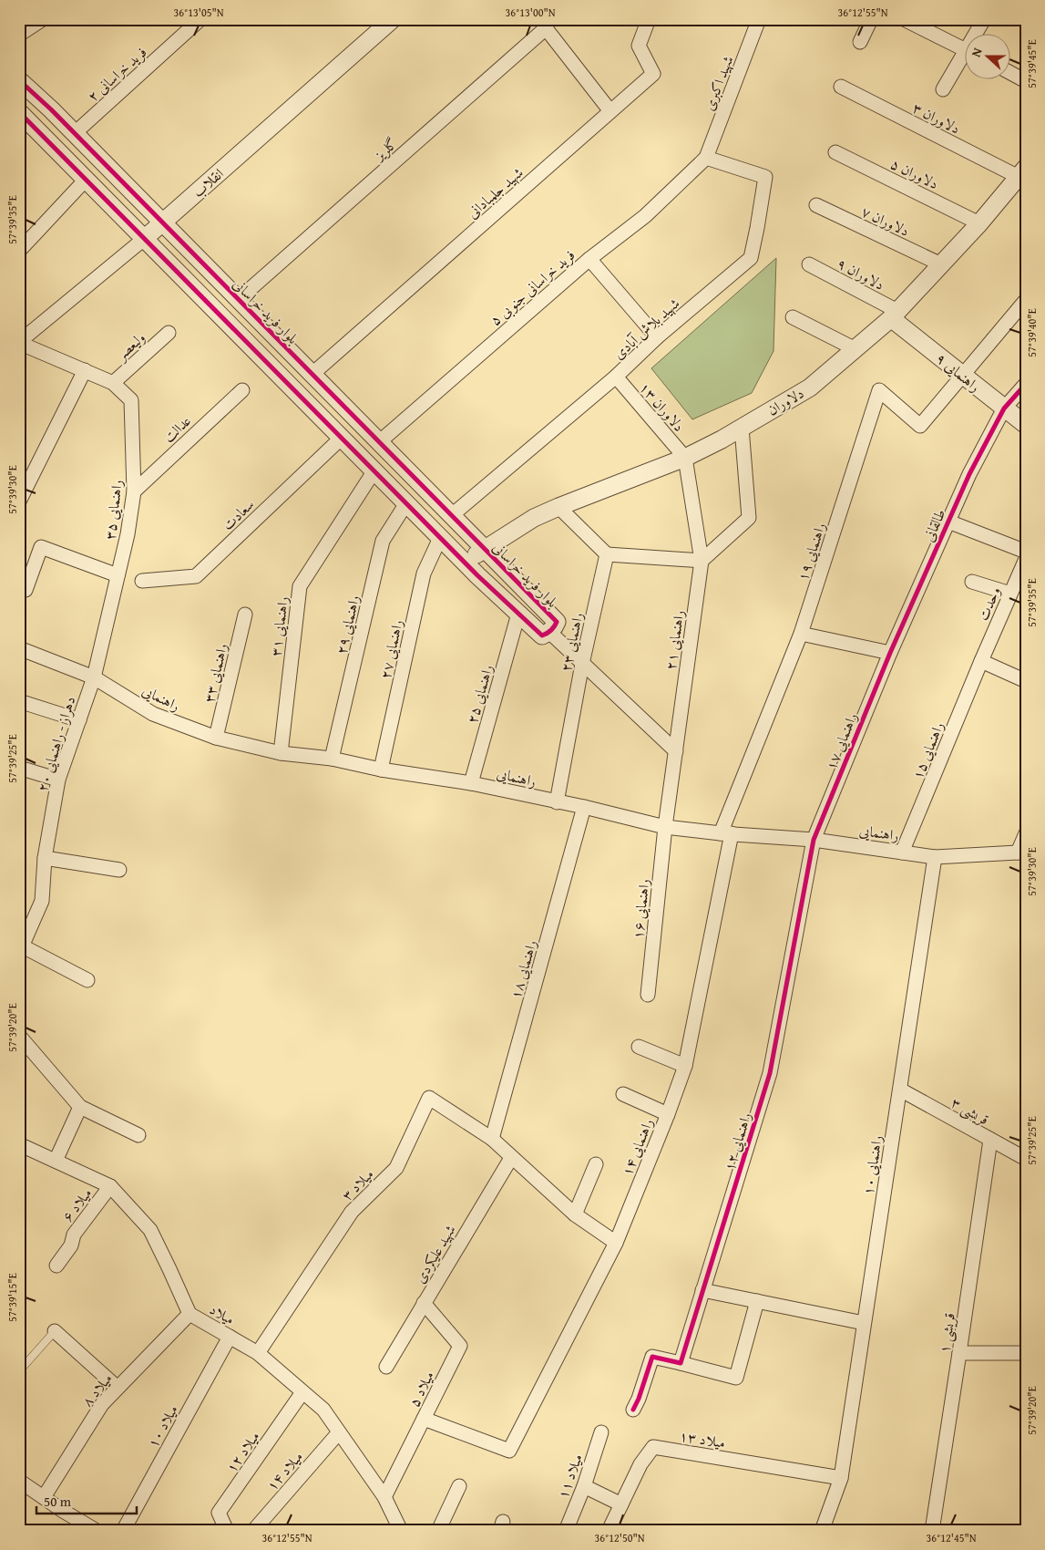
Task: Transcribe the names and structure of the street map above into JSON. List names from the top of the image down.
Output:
{
  "streets": {
    "street": [
      "فرید خراسانی ۲",
      "شهید اکبری",
      "دلاوران ۳",
      "گلریز",
      "دلاوران ۵",
      "انقلاب",
      "شهید جلمبادانی",
      "دلاوران ۷",
      "دلاوران ۹",
      "فرید خراسانی جنوبی ۵",
      "بلوار فرید خراسانی",
      "شهید بلاش آبادی",
      "ولیعصر",
      "راهنمایی ۹",
      "دلاوران",
      "دلاوران ۱۳",
      "عدالت",
      "راهنمایی ۳۵",
      "سعادت",
      "طالقانی",
      "راهنمایی ۱۹",
      "وحدت",
      "راهنمایی ۲۹",
      "راهنمایی ۳۱",
      "راهنمایی ۲۱",
      "راهنمایی ۲۳",
      "راهنمایی ۲۷",
      "راهنمایی ۳۳",
      "راهنمایی ۲۵",
      "راهنمایی",
      "راهنمایی ۱۷",
      "دهراز - راهنمایی ۲۰",
      "راهنمایی ۱۵",
      "راهنمایی ۱۶",
      "راهنمایی ۱۸",
      "قریشی ۳",
      "راهنمایی ۱۲",
      "راهنمایی ۱۴",
      "راهنمایی ۱۰",
      "میلاد ۳",
      "میلاد ۶",
      "شهید علیکردی",
      "میلاد",
      "قریشی ۱",
      "میلاد ۵",
      "میلاد ۸",
      "میلاد ۱۰",
      "میلاد ۱۳",
      "میلاد ۱۲",
      "میلاد ۱۴",
      "میلاد ۱۱"
    ]
  },
  "crossings": [
    ["فرید خراسانی ۲", "بلوار فرید خراسانی"],
    ["شهید اکبری", "فرید خراسانی جنوبی ۵"],
    ["شهید اکبری", "شهید بلاش آبادی"],
    ["دلاوران ۳", "دلاوران"],
    ["گلریز", "بلوار فرید خراسانی"],
    ["دلاوران ۵", "دلاوران"],
    ["انقلاب", "بلوار فرید خراسانی"],
    ["انقلاب", "راهنمایی ۳۵"],
    ["شهید جلمبادانی", "بلوار فرید خراسانی"],
    ["دلاوران ۷", "دلاوران"],
    ["دلاوران ۹", "راهنمایی ۹"],
    ["دلاوران ۹", "دلاوران"],
    ["فرید خراسانی جنوبی ۵", "بلوار فرید خراسانی"],
    ["فرید خراسانی جنوبی ۵", "شهید بلاش آبادی"],
    ["بلوار فرید خراسانی", "شهید بلاش آبادی"],
    ["بلوار فرید خراسانی", "دلاوران"],
    ["بلوار فرید خراسانی", "سعادت"],
    ["بلوار فرید خراسانی", "راهنمایی ۲۹"],
    ["بلوار فرید خراسانی", "راهنمایی ۳۱"],
    ["بلوار فرید خراسانی", "راهنمایی ۲۷"],
    ["بلوار فرید خراسانی", "راهنمایی ۲۵"],
    ["شهید بلاش آبادی", "دلاوران ۱۳"],
    ["ولیعصر", "راهنمایی ۳۵"],
    ["راهنمایی ۹", "دلاوران"],
    ["راهنمایی ۹", "طالقانی"],
    ["راهنمایی ۹", "راهنمایی ۱۹"],
    ["دلاوران", "دلاوران ۱۳"],
    ["دلاوران", "راهنمایی ۲۱"],
    ["دلاوران ۱۳", "راهنمایی ۲۱"],
    ["عدالت", "راهنمایی ۳۵"],
    ["راهنمایی ۳۵", "راهنمایی"],
    ["راهنمایی ۳۵", "دهراز - راهنمایی ۲۰"],
    ["طالقانی", "راهنمایی ۱۷"],
    ["راهنمایی ۱۹", "راهنمایی"],
    ["راهنمایی ۱۹", "راهنمایی ۱۴"],
    ["وحدت", "راهنمایی ۱۵"],
    ["راهنمایی ۲۹", "راهنمایی"],
    ["راهنمایی ۳۱", "راهنمایی"],
    ["راهنمایی ۲۱", "راهنمایی"],
    ["راهنمایی ۲۱", "راهنمایی ۱۶"],
    ["راهنمایی ۲۳", "راهنمایی"],
    ["راهنمایی ۲۷", "راهنمایی"],
    ["راهنمایی ۳۳", "راهنمایی"],
    ["راهنمایی ۲۵", "راهنمایی"],
    ["راهنمایی", "راهنمایی ۱۷"],
    ["راهنمایی", "دهراز - راهنمایی ۲۰"],
    ["راهنمایی", "راهنمایی ۱۵"],
    ["راهنمایی", "راهنمایی ۱۶"],
    ["راهنمایی", "راهنمایی ۱۸"],
    ["راهنمایی", "راهنمایی ۱۲"],
    ["راهنمایی", "راهنمایی ۱۴"],
    ["راهنمایی", "راهنمایی ۱۰"],
    ["راهنمایی ۱۷", "راهنمایی ۱۲"],
    ["راهنمایی ۱۸", "میلاد ۳"],
    ["قریشی ۳", "راهنمایی ۱۰"],
    ["قریشی ۳", "قریشی ۱"],
    ["راهنمایی ۱۴", "میلاد ۵"],
    ["راهنمایی ۱۰", "میلاد ۱۳"],
    ["میلاد ۳", "میلاد"],
    ["میلاد ۶", "میلاد"],
    ["شهید علیکردی", "میلاد ۵"],
    ["میلاد", "میلاد ۵"],
    ["میلاد", "میلاد ۸"],
    ["میلاد", "میلاد ۱۰"],
    ["میلاد", "میلاد ۱۲"],
    ["میلاد", "میلاد ۱۴"]
  ],
  "scale_bar": "50 m",
  "north": "left",
  "coordinates": [
    "36°13'05\"N",
    "36°13'00\"N",
    "36°12'55\"N",
    "57°39'45\"E",
    "57°39'35\"E",
    "57°39'40\"E",
    "57°39'30\"E",
    "57°39'25\"E",
    "57°39'20\"E",
    "57°39'15\"E",
    "36°12'50\"N",
    "36°12'45\"N"
  ]
}
